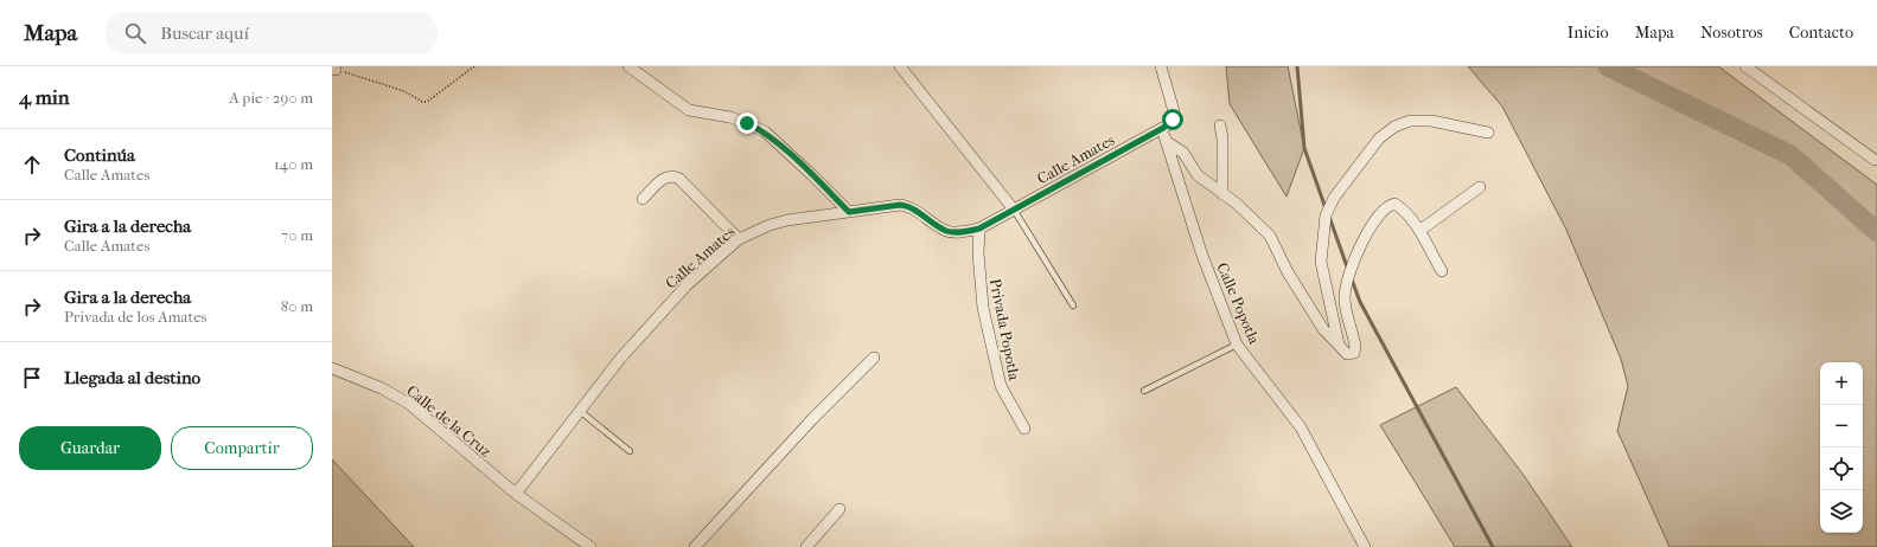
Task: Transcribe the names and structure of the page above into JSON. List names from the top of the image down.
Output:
{
  "streets": {
    "street": [
      "Calle Amates",
      "Calle Popotla",
      "Privada Popotla",
      "Calle de la Cruz"
    ]
  },
  "crossings": [
    ["Calle Amates", "Calle Popotla"],
    ["Calle Amates", "Privada Popotla"],
    ["Calle Amates", "Calle de la Cruz"]
  ],
  "page": {
    "header": "Mapa",
    "search": "Buscar aquí",
    "nav": [
      "Inicio",
      "Mapa",
      "Nosotros",
      "Contacto"
    ],
    "heading": ["4 min", "A pie · 290 m"],
    "list": [
      ["Continúa", "Calle Amates", "140 m"],
      ["Gira a la derecha", "Calle Amates", "70 m"],
      ["Gira a la derecha", "Privada de los Amates", "80 m"],
      "Llegada al destino"
    ],
    "map_buttons": ["+", "−"],
    "buttons": ["Guardar", "Compartir"]
  }
}
